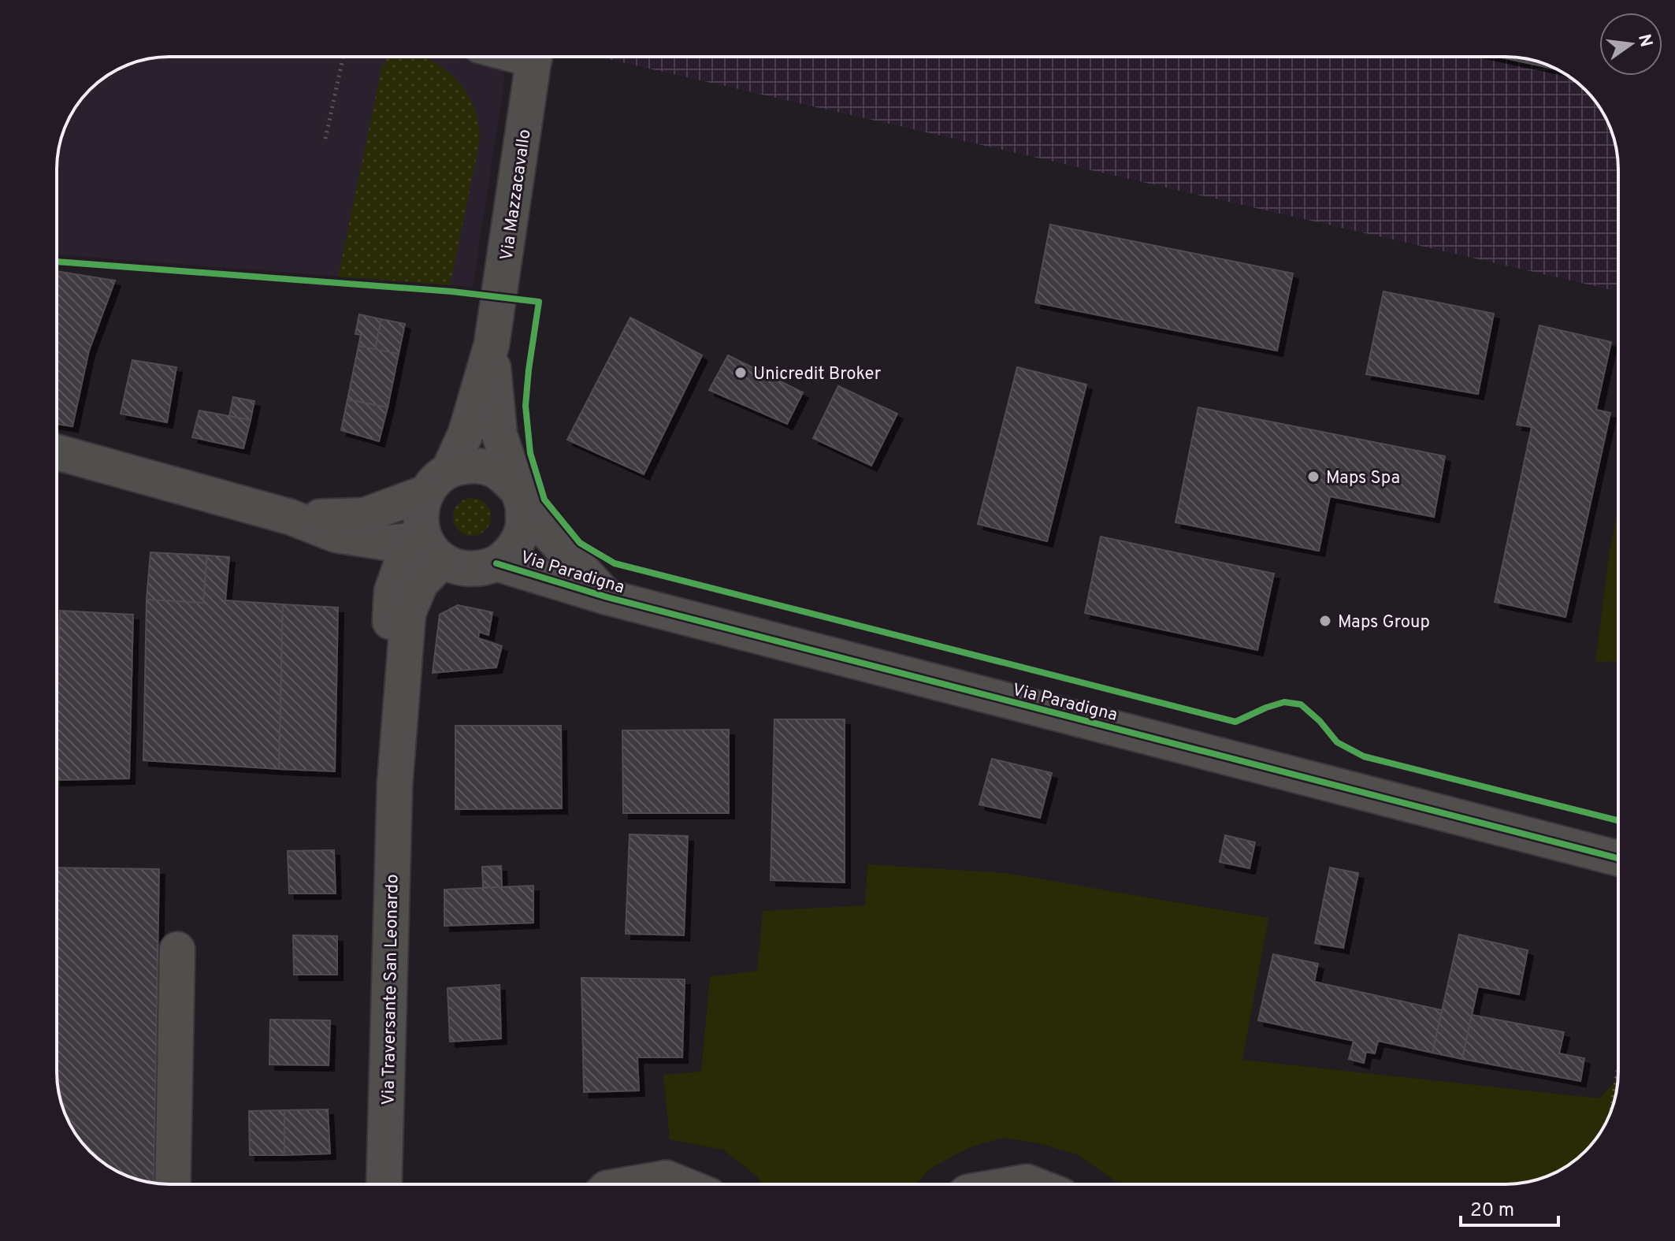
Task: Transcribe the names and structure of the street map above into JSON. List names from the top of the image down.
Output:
{
  "streets": {
    "street": ["Via Mazzacavallo", "Via Paradigna", "Via Traversante San Leonardo"]
  },
  "crossings": [
    ["Via Mazzacavallo", "Via Paradigna"],
    ["Via Mazzacavallo", "Via Traversante San Leonardo"],
    ["Via Paradigna", "Via Traversante San Leonardo"]
  ],
  "places": ["Unicredit Broker", "Maps Spa", "Maps Group"],
  "scale_bar": "20 m",
  "north": "right"
}
